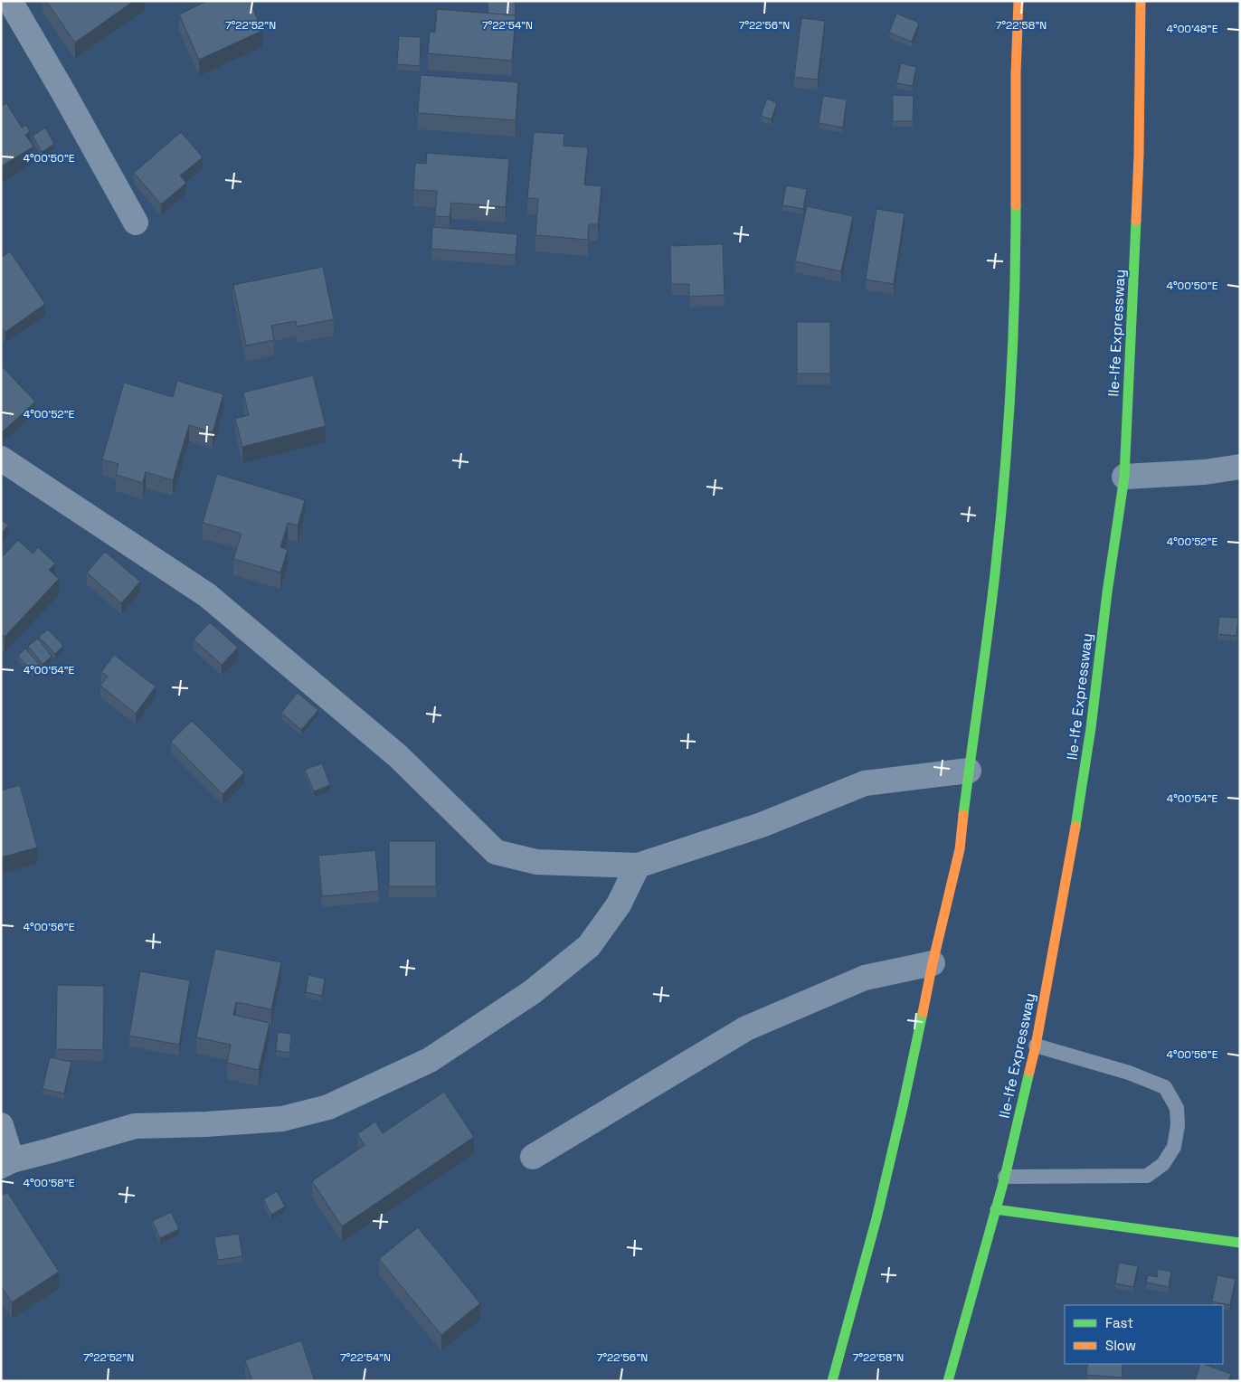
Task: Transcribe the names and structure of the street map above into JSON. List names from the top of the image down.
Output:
{
  "streets": {
    "main road": ["Ile-Ife Expressway"]
  },
  "legend": ["Fast", "Slow"],
  "coordinates": [
    "7°22'52\"N",
    "7°22'54\"N",
    "7°22'56\"N",
    "7°22'58\"N",
    "4°00'48\"E",
    "4°00'50\"E",
    "4°00'52\"E",
    "4°00'54\"E",
    "4°00'56\"E",
    "4°00'58\"E"
  ]
}
